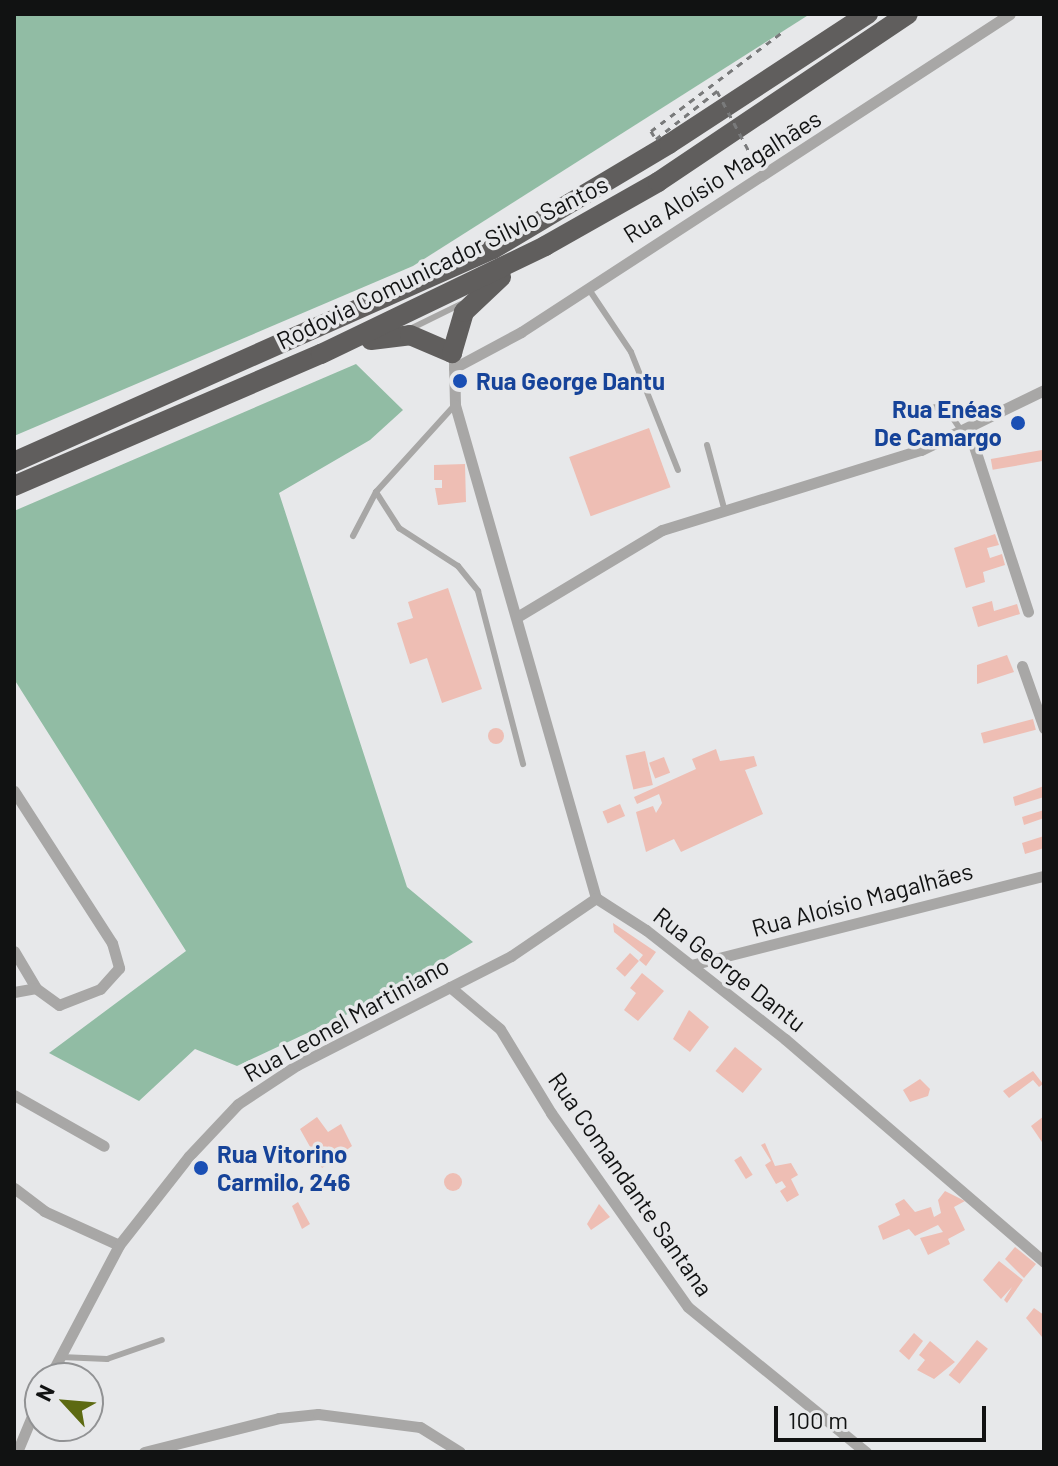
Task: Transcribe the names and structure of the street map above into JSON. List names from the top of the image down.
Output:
{
  "streets": {
    "highway": ["Rodovia Comunicador Silvio Santos"],
    "street": [
      "Rua Aloísio Magalhães",
      "Rua George Dantu",
      "Rua Leonel Martiniano",
      "Rua Comandante Santana"
    ]
  },
  "crossings": [
    ["Rua Aloísio Magalhães", "Rua George Dantu"],
    ["Rua George Dantu", "Rua Leonel Martiniano"],
    ["Rua Leonel Martiniano", "Rua Comandante Santana"]
  ],
  "places": ["Rua George Dantu", "Rua Enéas De Camargo", "Rua Vitorino Carmilo, 246"],
  "scale_bar": "100 m",
  "north": "top left"
}
